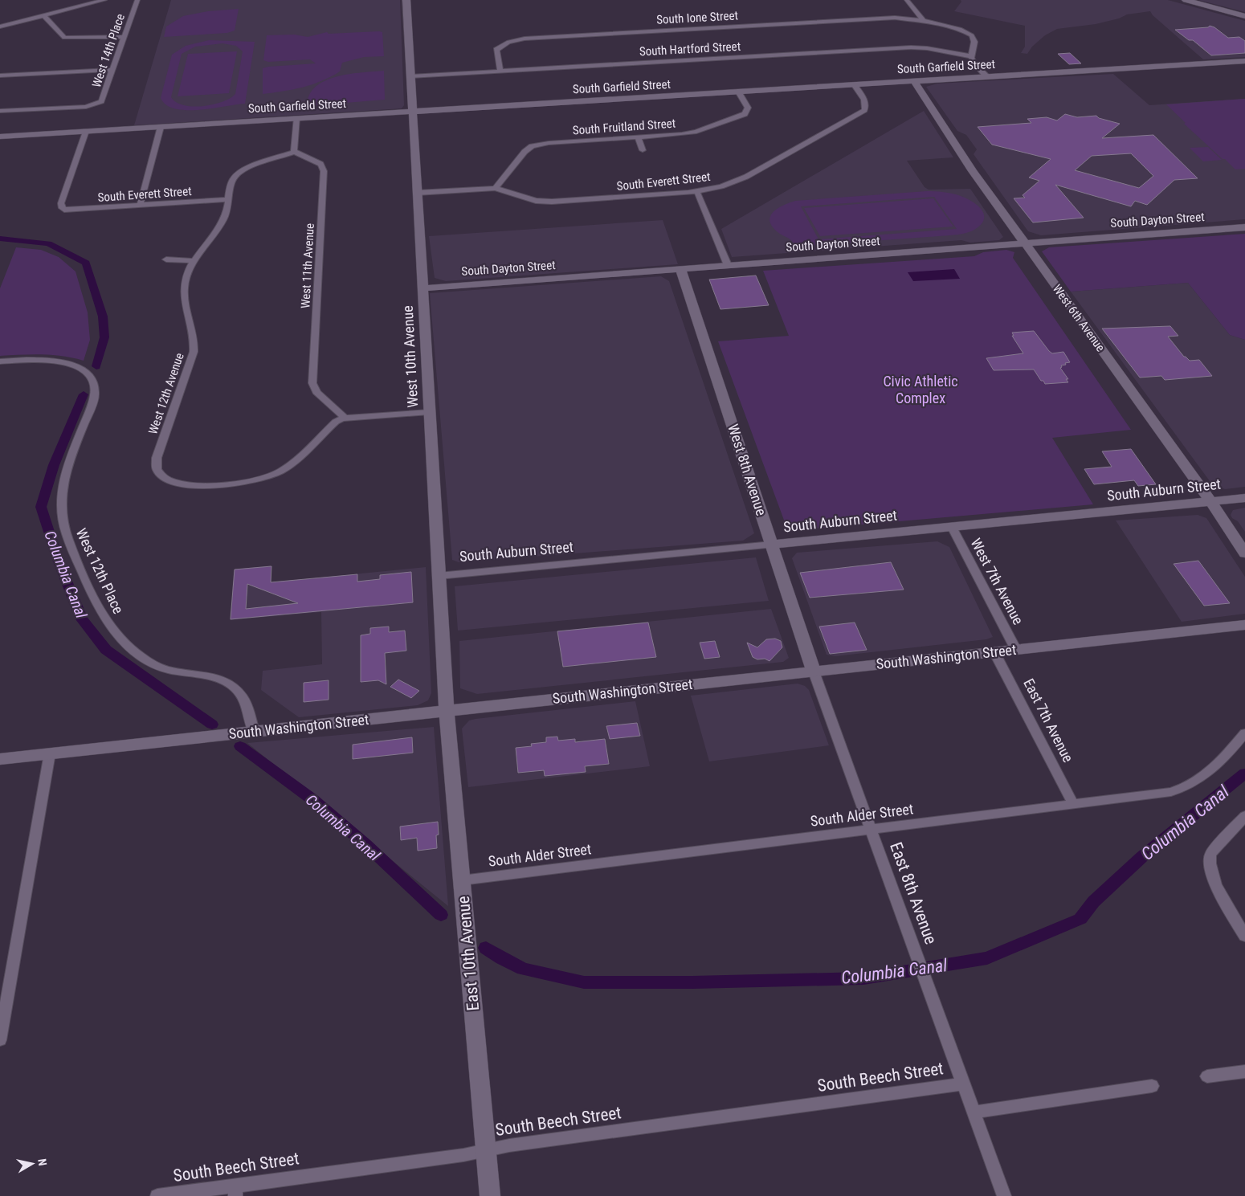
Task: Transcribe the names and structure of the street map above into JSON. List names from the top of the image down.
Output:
{
  "streets": {
    "street": [
      "South Ione Street",
      "South Hartford Street",
      "West 14th Place",
      "South Garfield Street",
      "South Fruitland Street",
      "South Everett Street",
      "South Dayton Street",
      "West 11th Avenue",
      "West 6th Avenue",
      "West 10th Avenue",
      "West 12th Avenue",
      "West 8th Avenue",
      "South Auburn Street",
      "West 12th Place",
      "West 7th Avenue",
      "South Washington Street",
      "East 7th Avenue",
      "South Alder Street",
      "East 8th Avenue",
      "East 10th Avenue",
      "South Beech Street"
    ]
  },
  "crossings": [
    ["South Ione Street", "South Hartford Street"],
    ["South Hartford Street", "West 10th Avenue"],
    ["South Garfield Street", "South Fruitland Street"],
    ["South Garfield Street", "South Everett Street"],
    ["South Garfield Street", "West 6th Avenue"],
    ["South Garfield Street", "West 10th Avenue"],
    ["South Fruitland Street", "South Everett Street"],
    ["South Everett Street", "West 10th Avenue"],
    ["South Everett Street", "West 12th Avenue"],
    ["South Dayton Street", "West 6th Avenue"],
    ["South Dayton Street", "West 10th Avenue"],
    ["South Dayton Street", "West 8th Avenue"],
    ["West 11th Avenue", "West 12th Avenue"],
    ["West 6th Avenue", "South Auburn Street"],
    ["West 10th Avenue", "South Auburn Street"],
    ["West 10th Avenue", "South Washington Street"],
    ["West 10th Avenue", "East 10th Avenue"],
    ["West 8th Avenue", "South Auburn Street"],
    ["West 8th Avenue", "South Washington Street"],
    ["West 8th Avenue", "East 8th Avenue"],
    ["South Auburn Street", "West 7th Avenue"],
    ["West 12th Place", "South Washington Street"],
    ["West 7th Avenue", "South Washington Street"],
    ["South Washington Street", "East 7th Avenue"],
    ["South Washington Street", "East 8th Avenue"],
    ["South Washington Street", "East 10th Avenue"],
    ["East 7th Avenue", "South Alder Street"],
    ["South Alder Street", "East 8th Avenue"],
    ["South Alder Street", "East 10th Avenue"],
    ["East 8th Avenue", "South Beech Street"],
    ["East 10th Avenue", "South Beech Street"]
  ],
  "water": ["Columbia Canal"],
  "parks": ["Civic Athletic Complex"],
  "north": "right"
}
